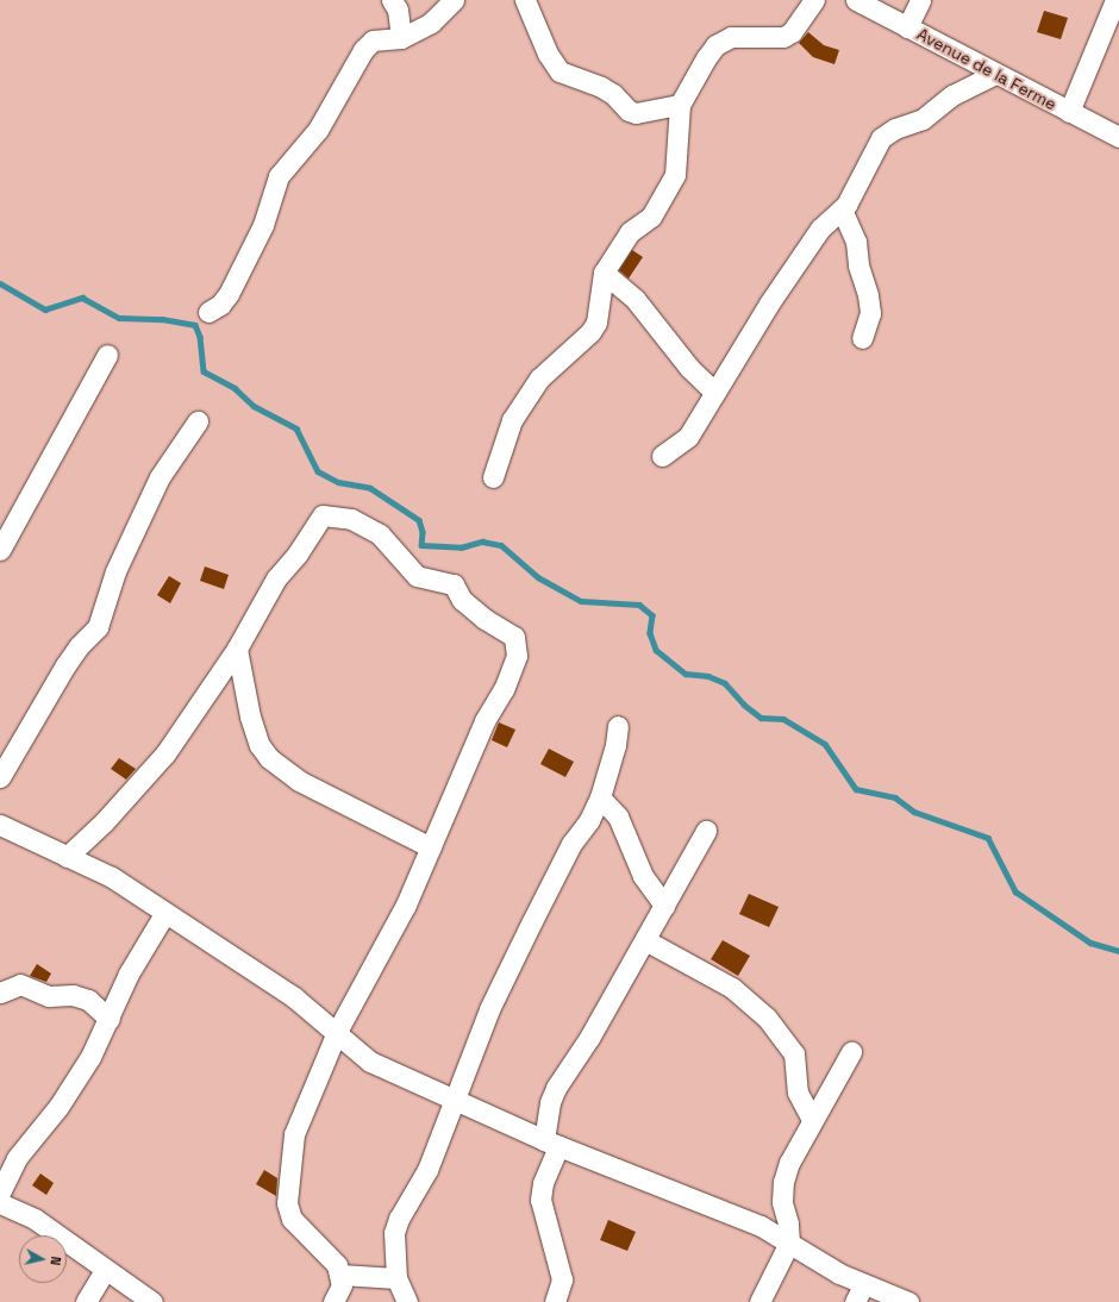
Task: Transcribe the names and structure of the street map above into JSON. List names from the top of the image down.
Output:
{
  "streets": {
    "street": ["Avenue de la Ferme"]
  },
  "north": "right"
}
